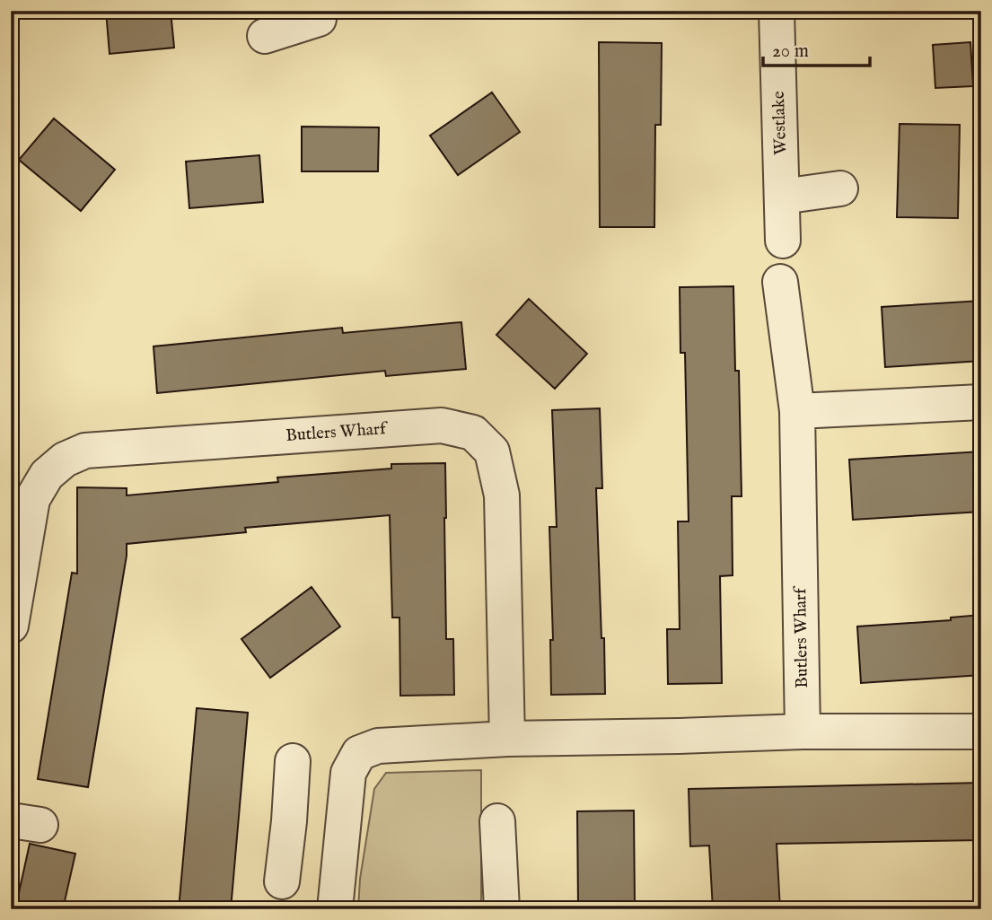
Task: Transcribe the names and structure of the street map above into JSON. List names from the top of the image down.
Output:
{
  "streets": {
    "street": ["Westlake", "Butlers Wharf"]
  },
  "scale_bar": "20 m"
}
